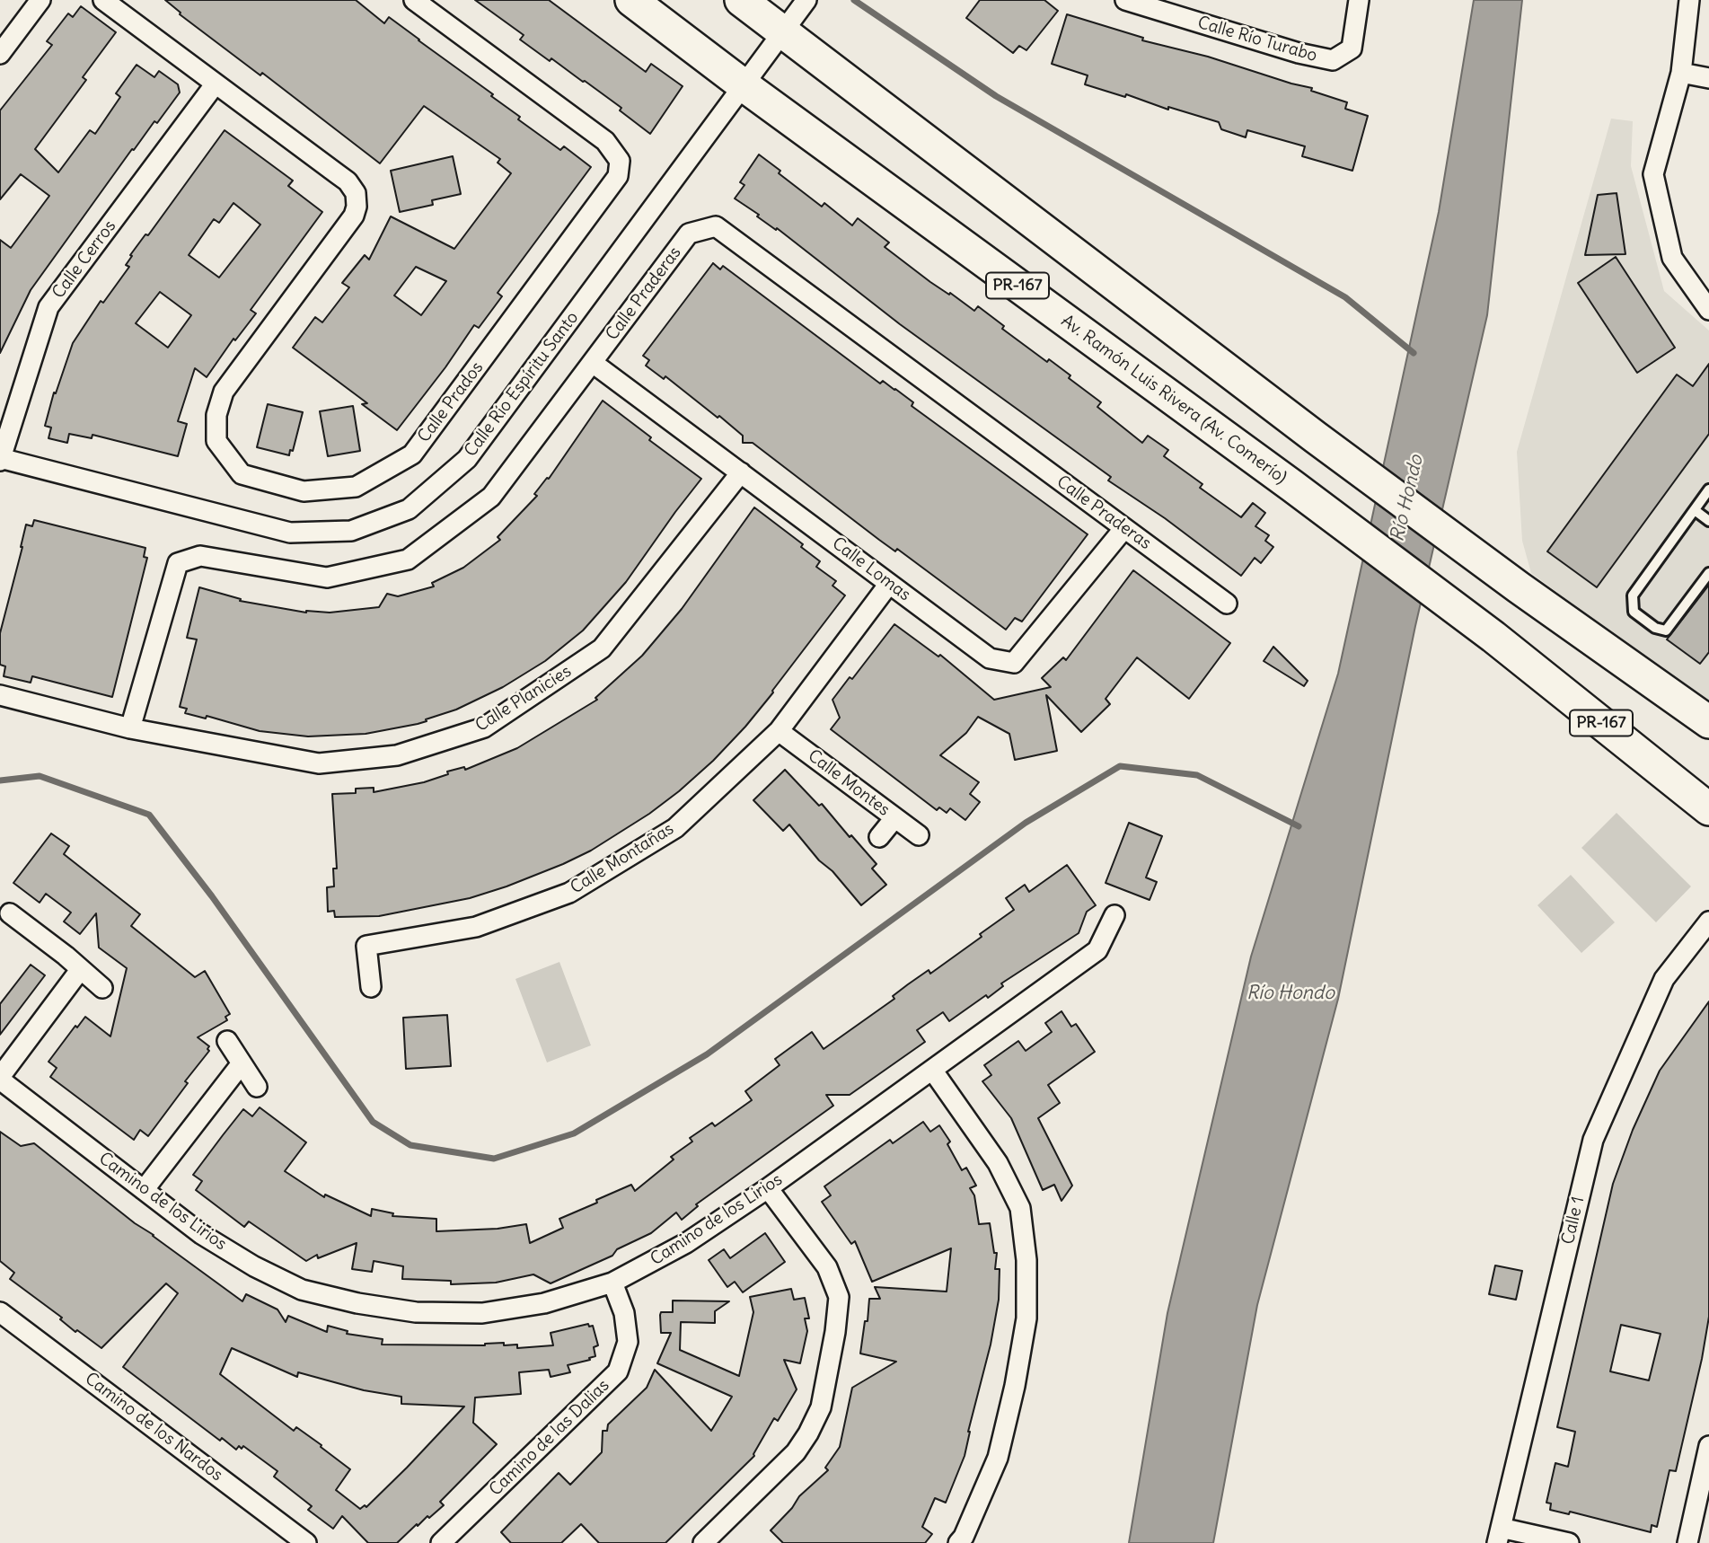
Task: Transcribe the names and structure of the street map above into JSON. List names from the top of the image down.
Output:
{
  "streets": {
    "main road": ["PR-167", "Av. Ramón Luis Rivera (Av. Comerío)"],
    "street": [
      "Calle Río Turabo",
      "Calle Cerros",
      "Calle Praderas",
      "Calle Río Espíritu Santo",
      "Calle Prados",
      "Calle Lomas",
      "Calle Planicies",
      "Calle Montes",
      "Calle Montañas",
      "Camino de los Lirios",
      "Calle 1",
      "Camino de los Nardos",
      "Camino de las Dalias"
    ]
  },
  "crossings": [
    ["Calle Cerros", "Calle Río Espíritu Santo"],
    ["Calle Cerros", "Calle Prados"],
    ["Calle Praderas", "Calle Lomas"],
    ["Calle Praderas", "Calle Planicies"],
    ["Calle Río Espíritu Santo", "Av. Ramón Luis Rivera (Av. Comerío)"],
    ["Calle Lomas", "Calle Planicies"],
    ["Calle Lomas", "Calle Montañas"],
    ["Calle Montes", "Calle Montañas"],
    ["Camino de los Lirios", "Camino de las Dalias"]
  ],
  "water": ["Río Hondo"]
}
